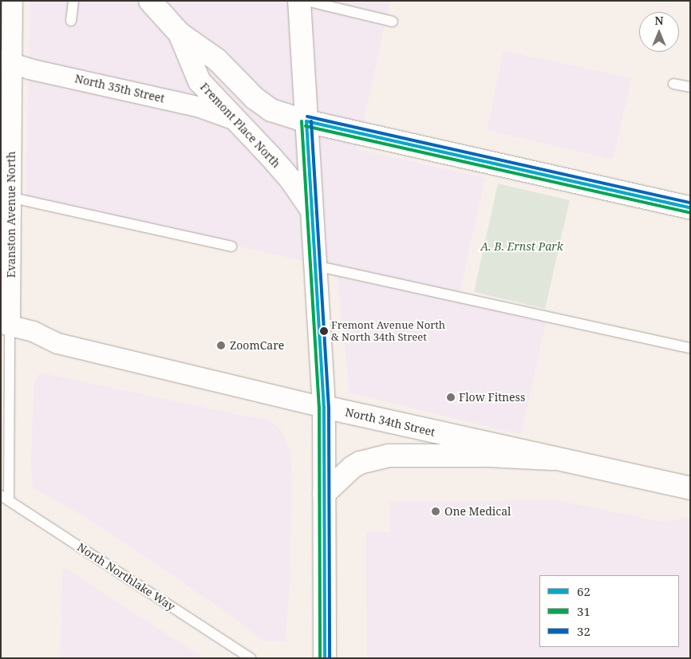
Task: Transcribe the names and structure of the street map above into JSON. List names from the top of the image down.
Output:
{
  "streets": {
    "main road": ["Fremont Place North", "North 34th Street"],
    "street": ["North 35th Street", "Evanston Avenue North"],
    "lane": ["North Northlake Way"]
  },
  "crossings": [
    ["North 35th Street", "Fremont Place North"],
    ["North 35th Street", "Evanston Avenue North"],
    ["Evanston Avenue North", "North 34th Street"],
    ["Evanston Avenue North", "North Northlake Way"]
  ],
  "parks": ["A. B. Ernst Park"],
  "places": [
    "Fremont Avenue North & North 34th Street",
    "ZoomCare",
    "Flow Fitness",
    "One Medical"
  ],
  "lines": ["transit line 32", "transit line 62", "transit line 31"],
  "legend": ["62", "31", "32"],
  "north": "top"
}
